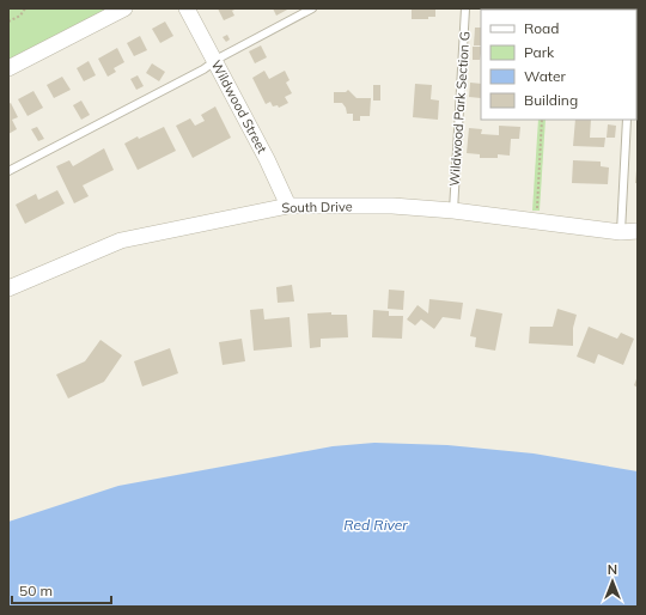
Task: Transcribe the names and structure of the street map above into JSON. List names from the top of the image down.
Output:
{
  "streets": {
    "street": ["Wildwood Street", "South Drive"],
    "lane": ["Wildwood Park Section G"]
  },
  "crossings": [
    ["Wildwood Street", "South Drive"],
    ["Wildwood Park Section G", "South Drive"]
  ],
  "water": ["Red River"],
  "legend": [
    "Road",
    "Park",
    "Water",
    "Building"
  ],
  "scale_bar": "50 m",
  "north": "top"
}
